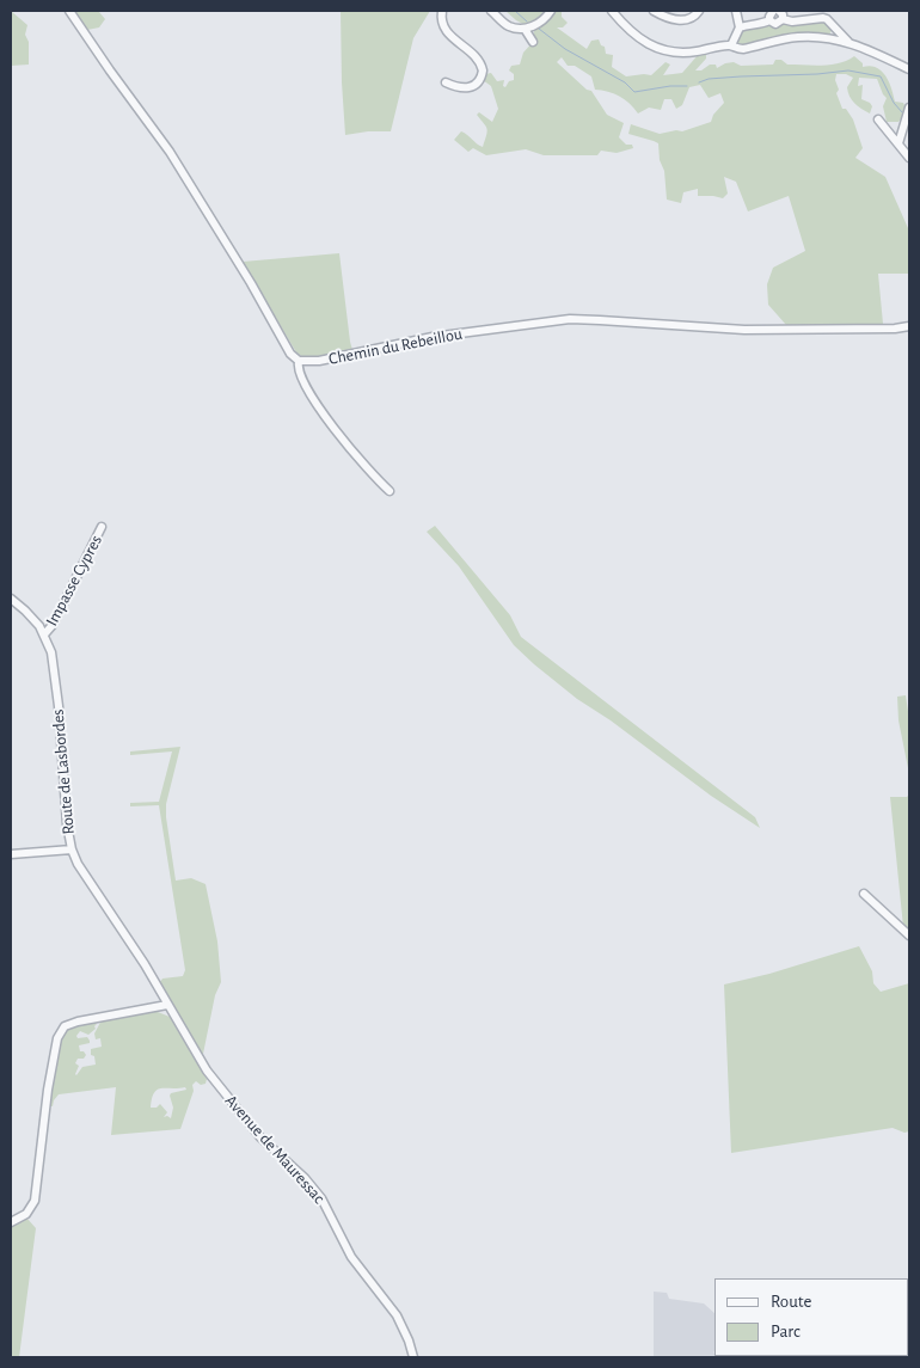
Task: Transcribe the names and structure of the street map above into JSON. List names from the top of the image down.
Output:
{
  "streets": {
    "street": [
      "Chemin du Rebeillou",
      "Impasse Cypres",
      "Route de Lasbordes",
      "Avenue de Mauressac"
    ]
  },
  "crossings": [
    ["Impasse Cypres", "Route de Lasbordes"],
    ["Route de Lasbordes", "Avenue de Mauressac"]
  ],
  "legend": ["Route", "Parc"]
}
